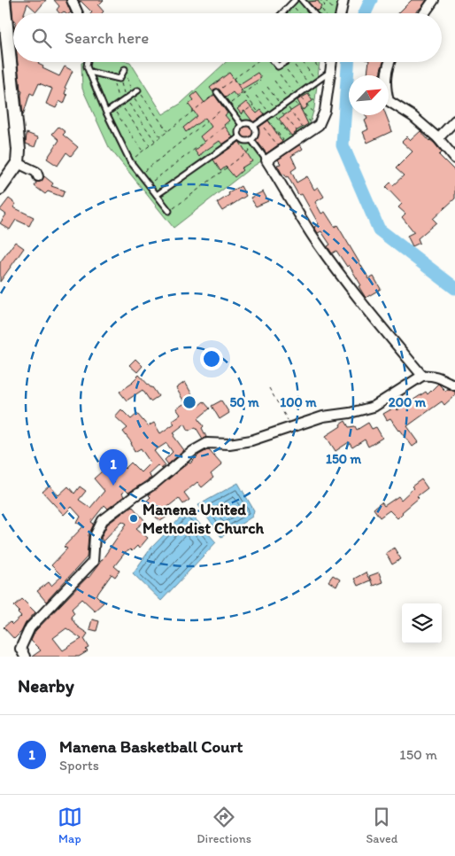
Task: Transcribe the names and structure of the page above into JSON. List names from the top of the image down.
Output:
{
  "places": ["Manena United Methodist Church"],
  "north": "top right",
  "page": {
    "search": "Search here",
    "pins": "1",
    "heading": "Nearby",
    "list": [
      {
        "mark": "1",
        "name": "Manena Basketball Court",
        "note": "Sports",
        "value": "150 m"
      }
    ],
    "nav": ["Map", "Directions", "Saved"]
  },
  "rings": [
    "50 m",
    "100 m",
    "200 m",
    "150 m"
  ]
}
